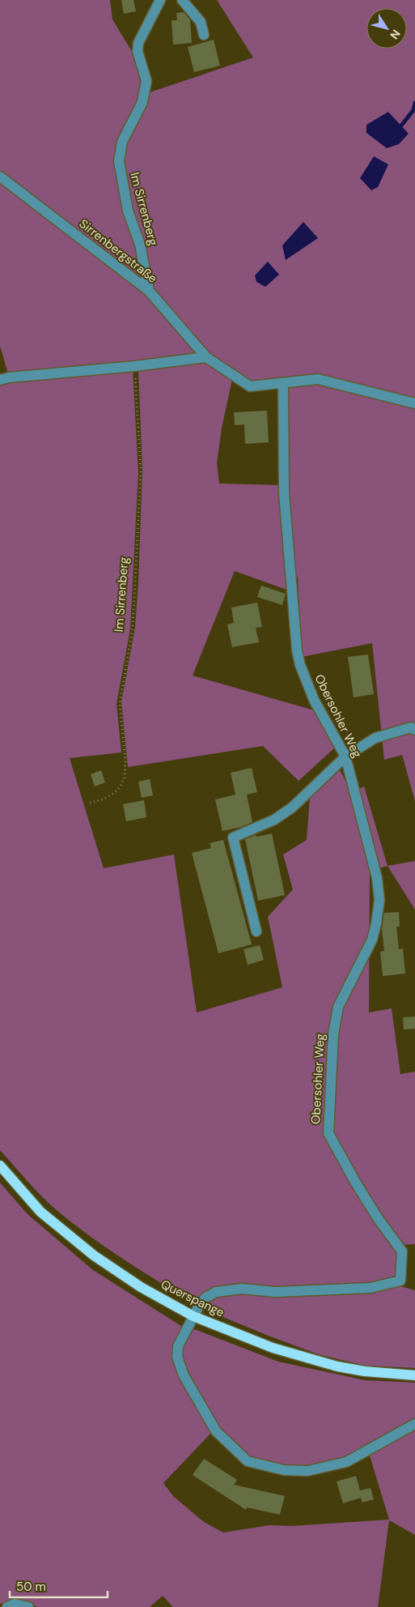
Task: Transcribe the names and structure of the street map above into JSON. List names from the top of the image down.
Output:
{
  "streets": {
    "main road": ["Querspange"],
    "street": ["Im Sirrenberg", "Sirrenbergstraße", "Obersohler Weg"]
  },
  "crossings": [
    ["Im Sirrenberg", "Sirrenbergstraße"],
    ["Sirrenbergstraße", "Obersohler Weg"],
    ["Obersohler Weg", "Querspange"]
  ],
  "scale_bar": "50 m",
  "north": "bottom right"
}
